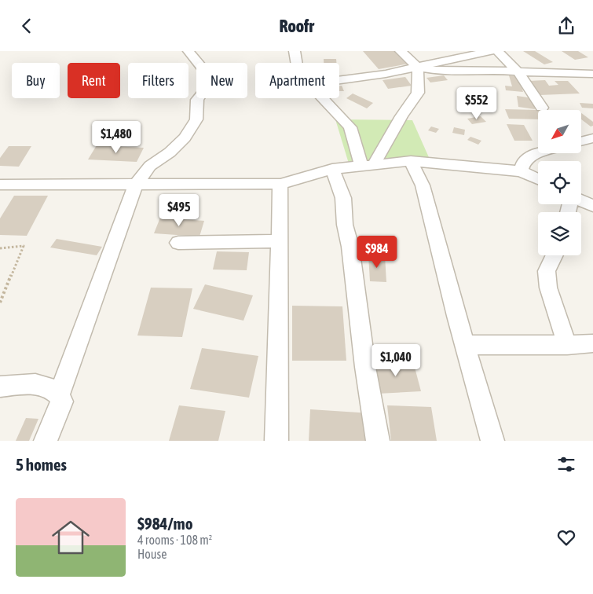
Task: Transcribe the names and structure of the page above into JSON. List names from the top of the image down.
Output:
{
  "north": "bottom left",
  "page": {
    "header": "Roofr",
    "chip": [
      "Buy",
      "Rent",
      "Filters",
      "New",
      "Apartment"
    ],
    "price": [
      "$552",
      "$1,480",
      "$495",
      "$984",
      "$1,040"
    ],
    "heading": "5 homes",
    "list": [
      {
        "name": "$984/mo",
        "note": "4 rooms · 108 m² · House"
      }
    ]
  }
}
